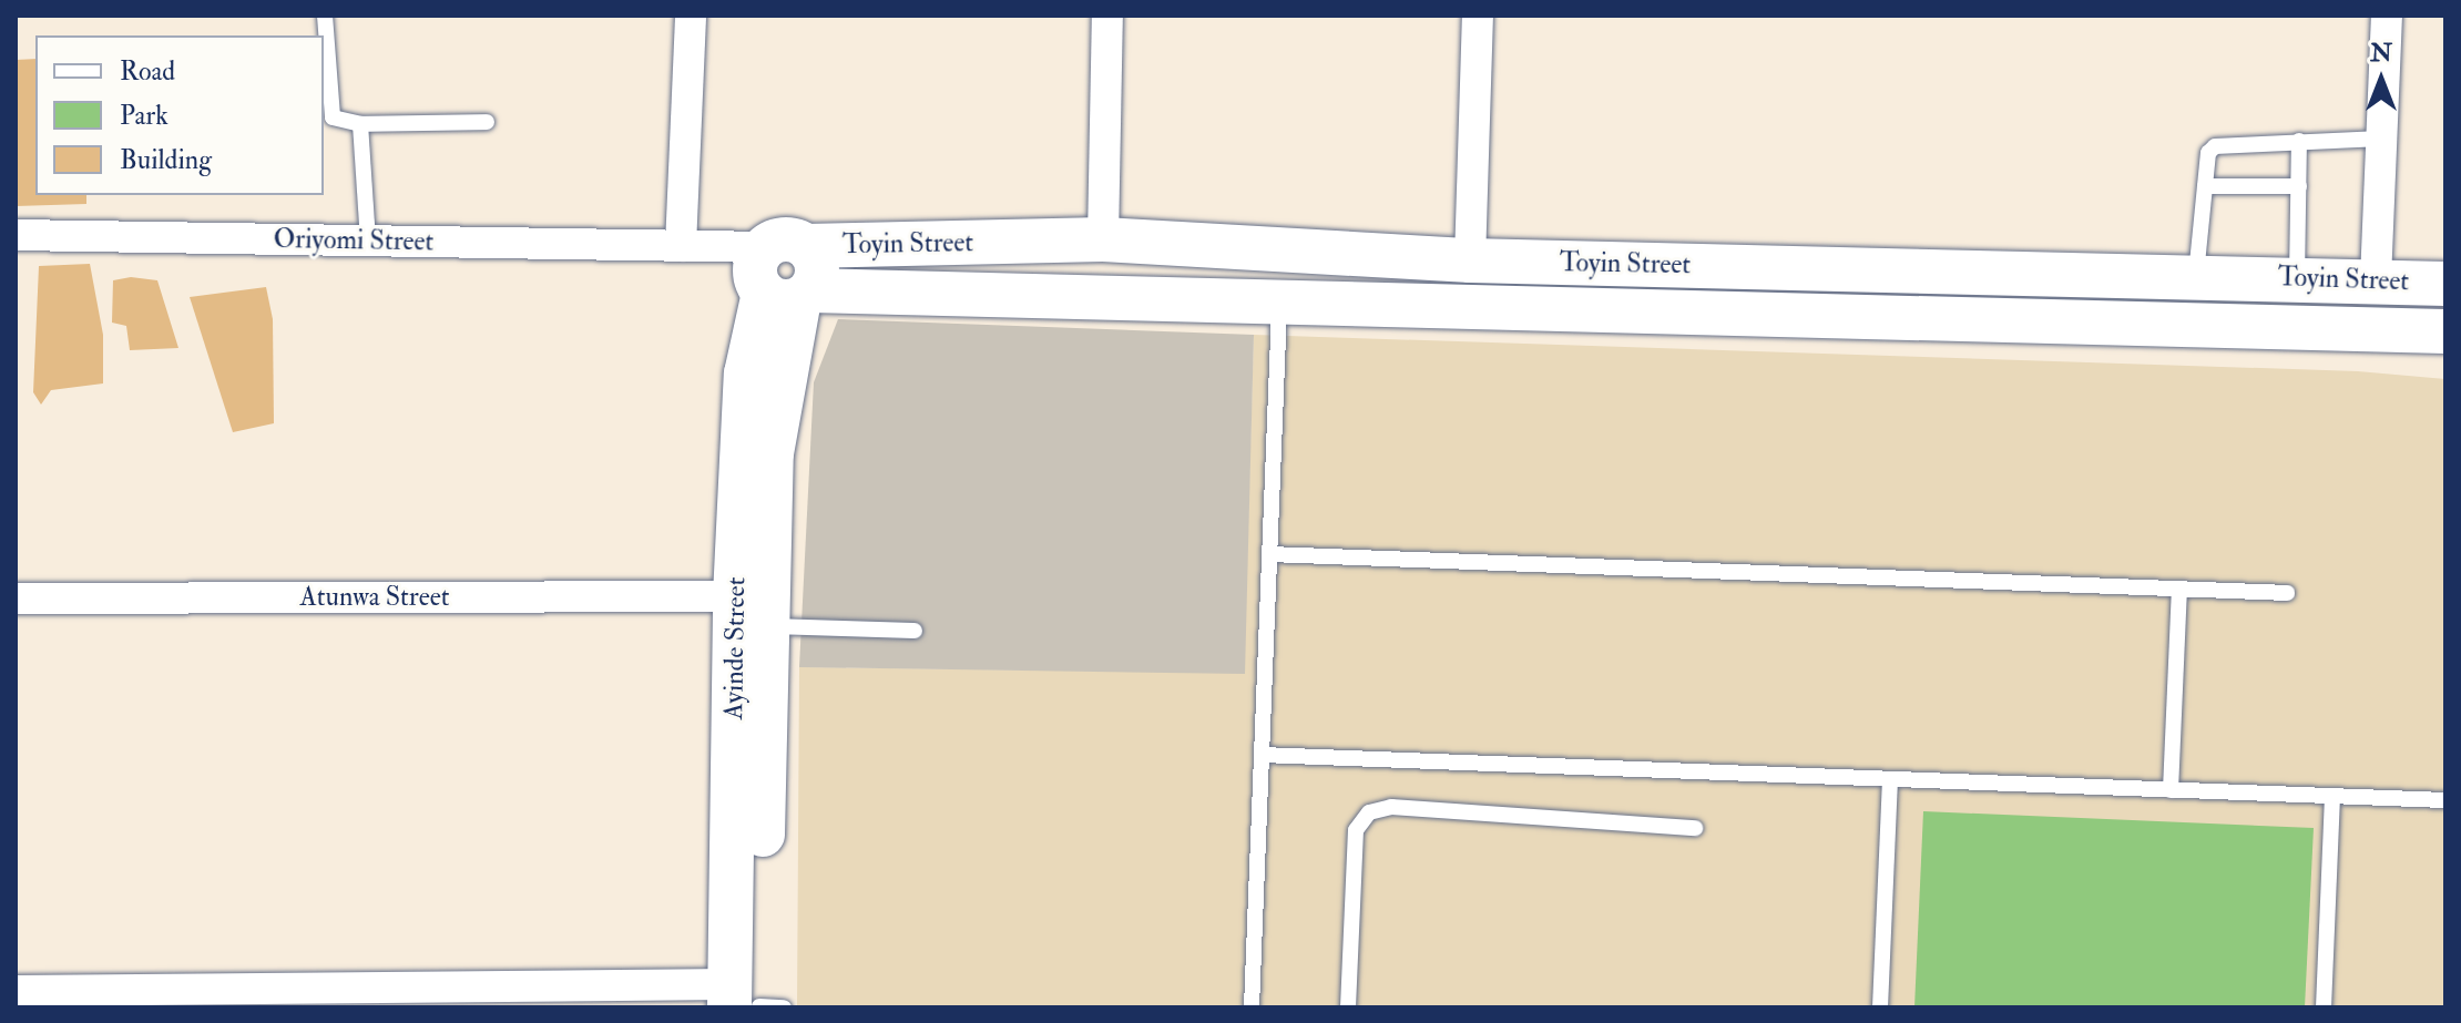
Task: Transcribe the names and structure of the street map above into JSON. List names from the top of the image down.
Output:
{
  "streets": {
    "street": [
      "Oriyomi Street",
      "Toyin Street",
      "Atunwa Street",
      "Ayinde Street"
    ]
  },
  "crossings": [
    ["Oriyomi Street", "Toyin Street"],
    ["Toyin Street", "Ayinde Street"],
    ["Atunwa Street", "Ayinde Street"]
  ],
  "legend": ["Road", "Park", "Building"],
  "north": "top"
}
